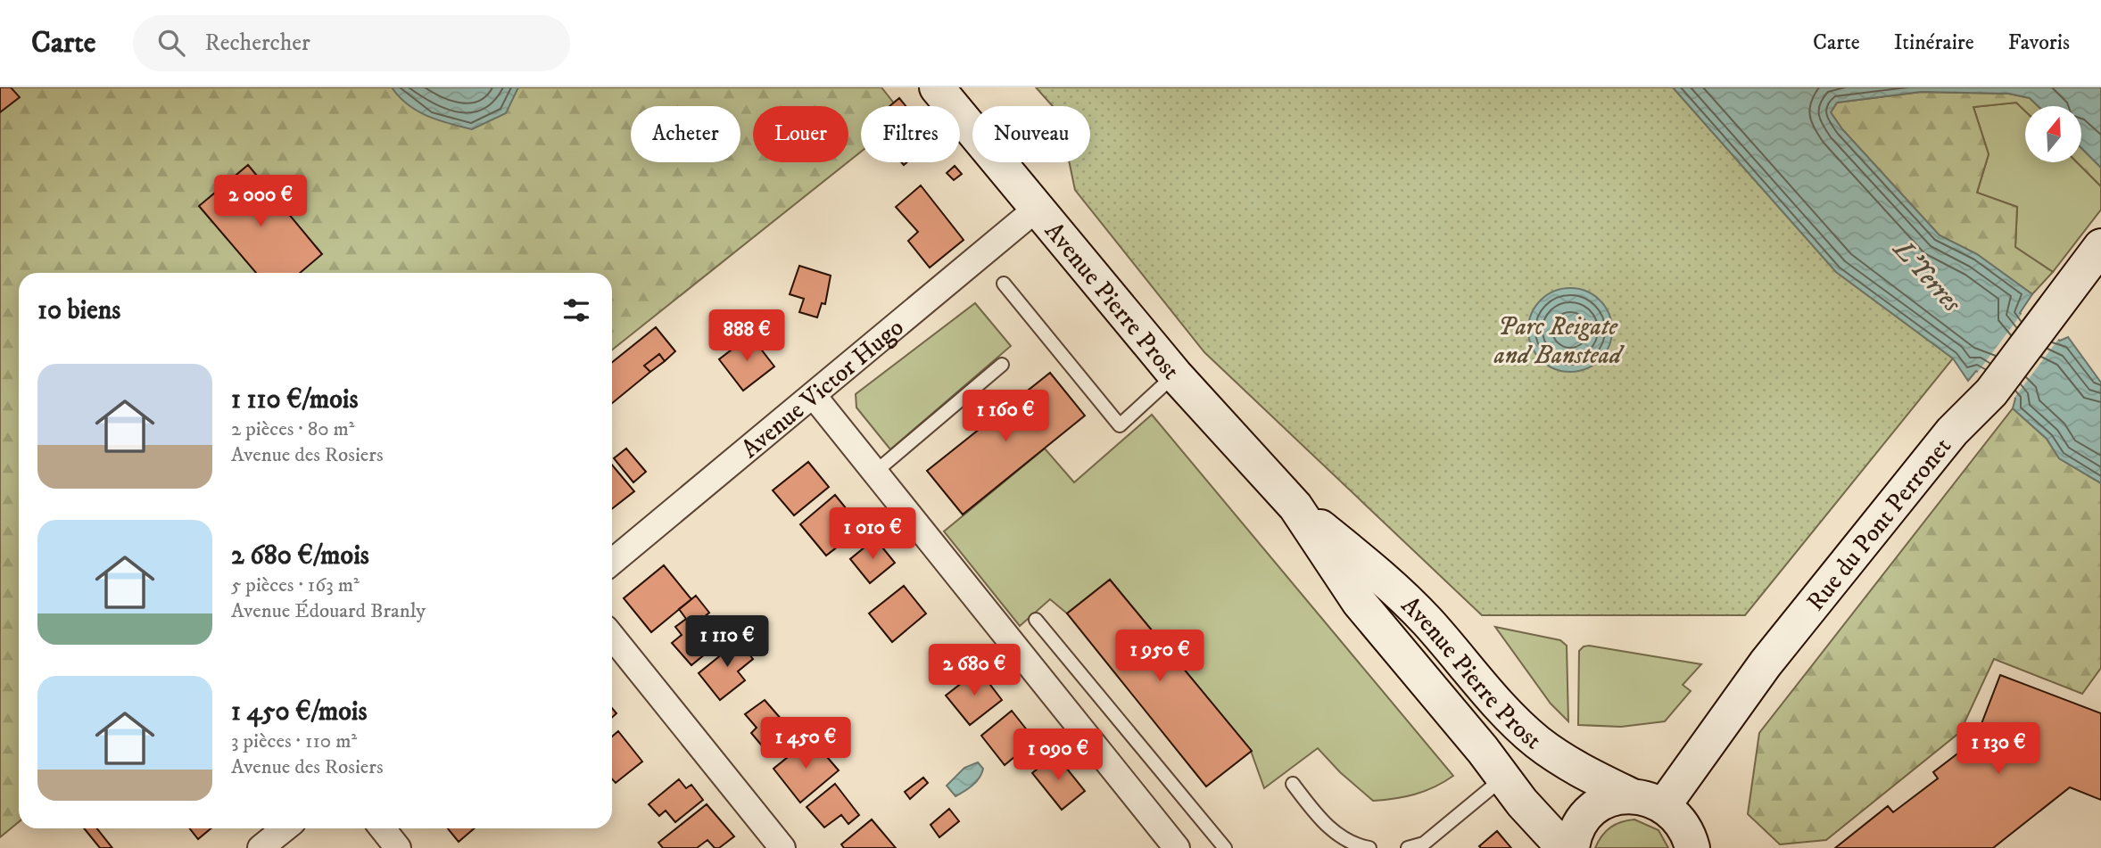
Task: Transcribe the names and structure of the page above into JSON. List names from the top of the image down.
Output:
{
  "streets": {
    "main road": ["Avenue Pierre Prost", "Rue du Pont Perronet"],
    "street": ["Avenue Victor Hugo"]
  },
  "crossings": [
    ["Avenue Pierre Prost", "Avenue Victor Hugo"],
    ["Avenue Pierre Prost", "Rue du Pont Perronet"]
  ],
  "water": ["L'Yerres"],
  "parks": ["Parc Reigate and Banstead"],
  "north": "top",
  "page": {
    "header": "Carte",
    "search": "Rechercher",
    "nav": ["Carte", "Itinéraire", "Favoris"],
    "chip": [
      "Acheter",
      "Louer",
      "Filtres",
      "Nouveau"
    ],
    "price": [
      "2 000 €",
      "888 €",
      "1 160 €",
      "1 010 €",
      "1 110 €",
      "1 950 €",
      "2 680 €",
      "1 450 €",
      "1 130 €",
      "1 090 €"
    ],
    "heading": "10 biens",
    "list": [
      {
        "name": "1 110 €/mois",
        "note": "2 pièces · 80 m² · Avenue des Rosiers"
      },
      {
        "name": "2 680 €/mois",
        "note": "5 pièces · 163 m² · Avenue Édouard Branly"
      },
      {
        "name": "1 450 €/mois",
        "note": "3 pièces · 110 m² · Avenue des Rosiers"
      }
    ]
  }
}
